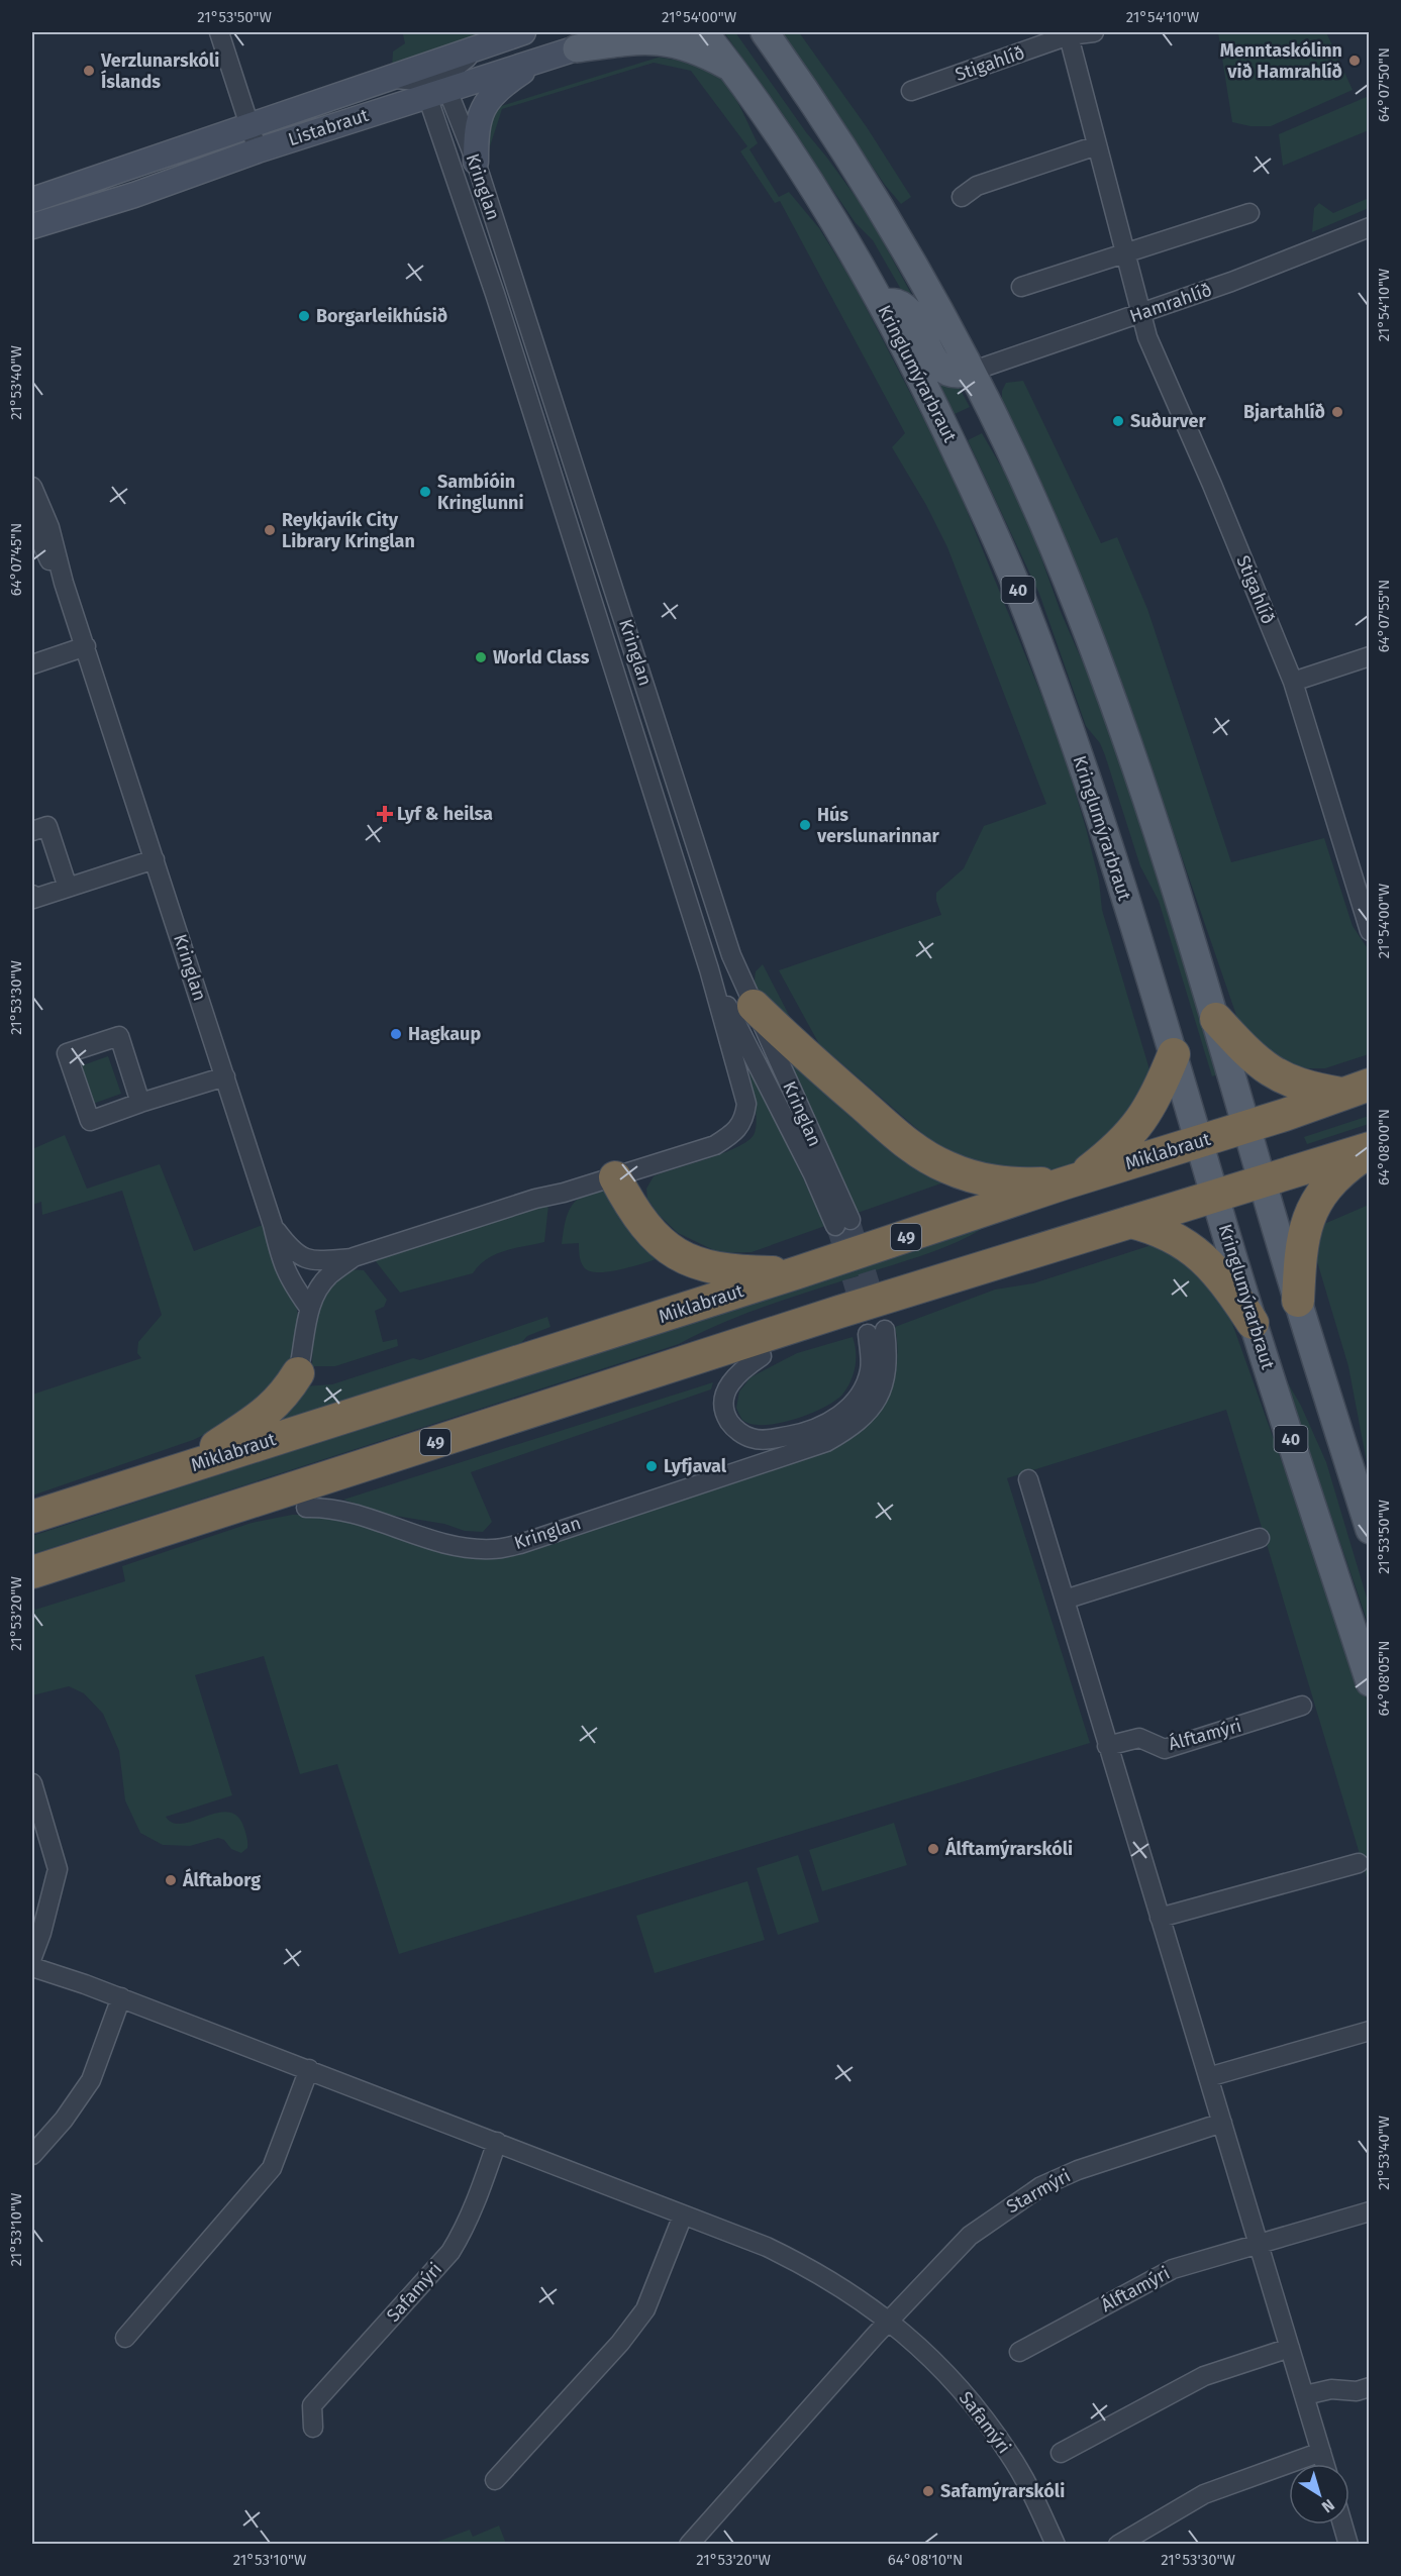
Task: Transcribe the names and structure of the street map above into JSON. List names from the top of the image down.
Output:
{
  "streets": {
    "highway": ["Miklabraut", "49"],
    "main road": ["Kringlumýrarbraut", "40"],
    "street": [
      "Stigahlíð",
      "Listabraut",
      "Kringlan",
      "Hamrahlíð",
      "Álftamýri",
      "Starmýri",
      "Safamýri"
    ]
  },
  "crossings": [
    ["Stigahlíð", "Hamrahlíð"],
    ["Listabraut", "Kringlan"],
    ["Kringlumýrarbraut", "Miklabraut"],
    ["Kringlumýrarbraut", "49"],
    ["Starmýri", "Safamýri"]
  ],
  "places": {
    "other": [
      "Menntaskólinn við Hamrahlíð",
      "Verzlunarskóli Íslands",
      "Borgarleikhúsið",
      "Bjartahlíð",
      "Suðurver",
      "Sambíóin Kringlunni",
      "Reykjavík City Library Kringlan",
      "World Class",
      "Hús verslunarinnar",
      "Hagkaup",
      "Lyfjaval",
      "Álftamýrarskóli",
      "Álftaborg",
      "Safamýrarskóli"
    ],
    "health": ["Lyf & heilsa"]
  },
  "north": "bottom right",
  "coordinates": [
    "21°53'50\"W",
    "21°54'00\"W",
    "21°54'10\"W",
    "64°07'50\"N",
    "21°53'40\"W",
    "64°07'45\"N",
    "64°07'55\"N",
    "21°53'30\"W",
    "64°08'00\"N",
    "21°53'20\"W",
    "64°08'05\"N",
    "21°53'10\"W",
    "64°08'10\"N"
  ]
}
